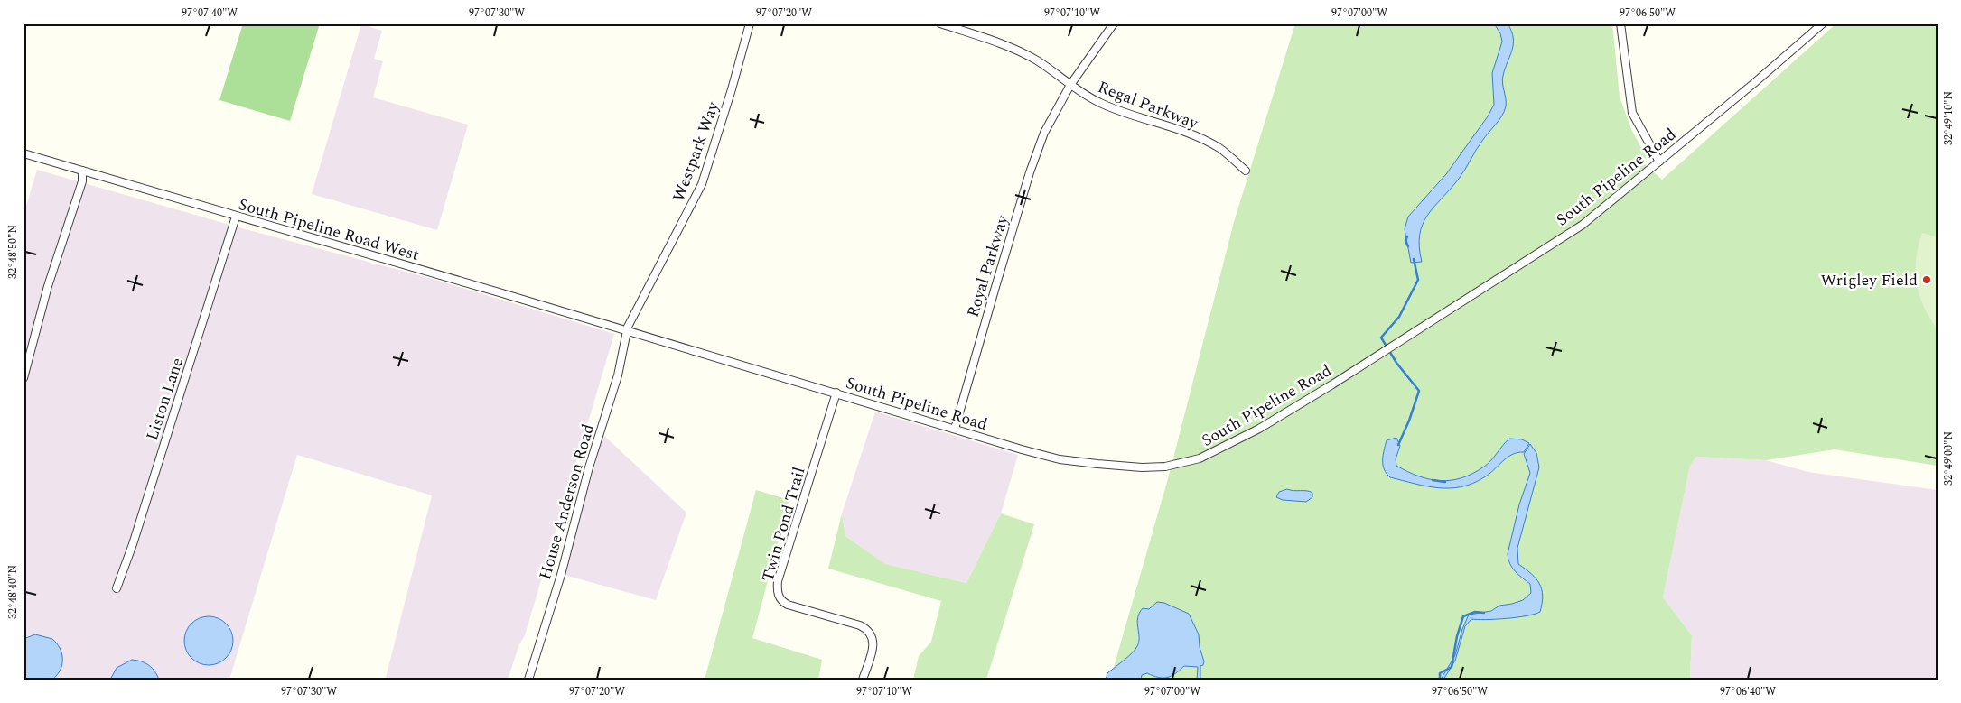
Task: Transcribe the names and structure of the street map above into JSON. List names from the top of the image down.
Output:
{
  "streets": {
    "street": [
      "Regal Parkway",
      "Westpark Way",
      "South Pipeline Road",
      "South Pipeline Road West",
      "Royal Parkway",
      "Liston Lane",
      "House Anderson Road",
      "Twin Pond Trail"
    ]
  },
  "crossings": [
    ["Regal Parkway", "Royal Parkway"],
    ["Westpark Way", "South Pipeline Road"],
    ["Westpark Way", "South Pipeline Road West"],
    ["Westpark Way", "House Anderson Road"],
    ["South Pipeline Road", "South Pipeline Road West"],
    ["South Pipeline Road", "Royal Parkway"],
    ["South Pipeline Road", "House Anderson Road"],
    ["South Pipeline Road", "Twin Pond Trail"],
    ["South Pipeline Road West", "Liston Lane"],
    ["South Pipeline Road West", "House Anderson Road"]
  ],
  "places": ["Wrigley Field"],
  "coordinates": [
    "97°07'40\"W",
    "97°07'30\"W",
    "97°07'20\"W",
    "97°07'10\"W",
    "97°07'00\"W",
    "97°06'50\"W",
    "32°49'10\"N",
    "32°48'50\"N",
    "32°49'00\"N",
    "32°48'40\"N",
    "97°06'40\"W"
  ]
}
